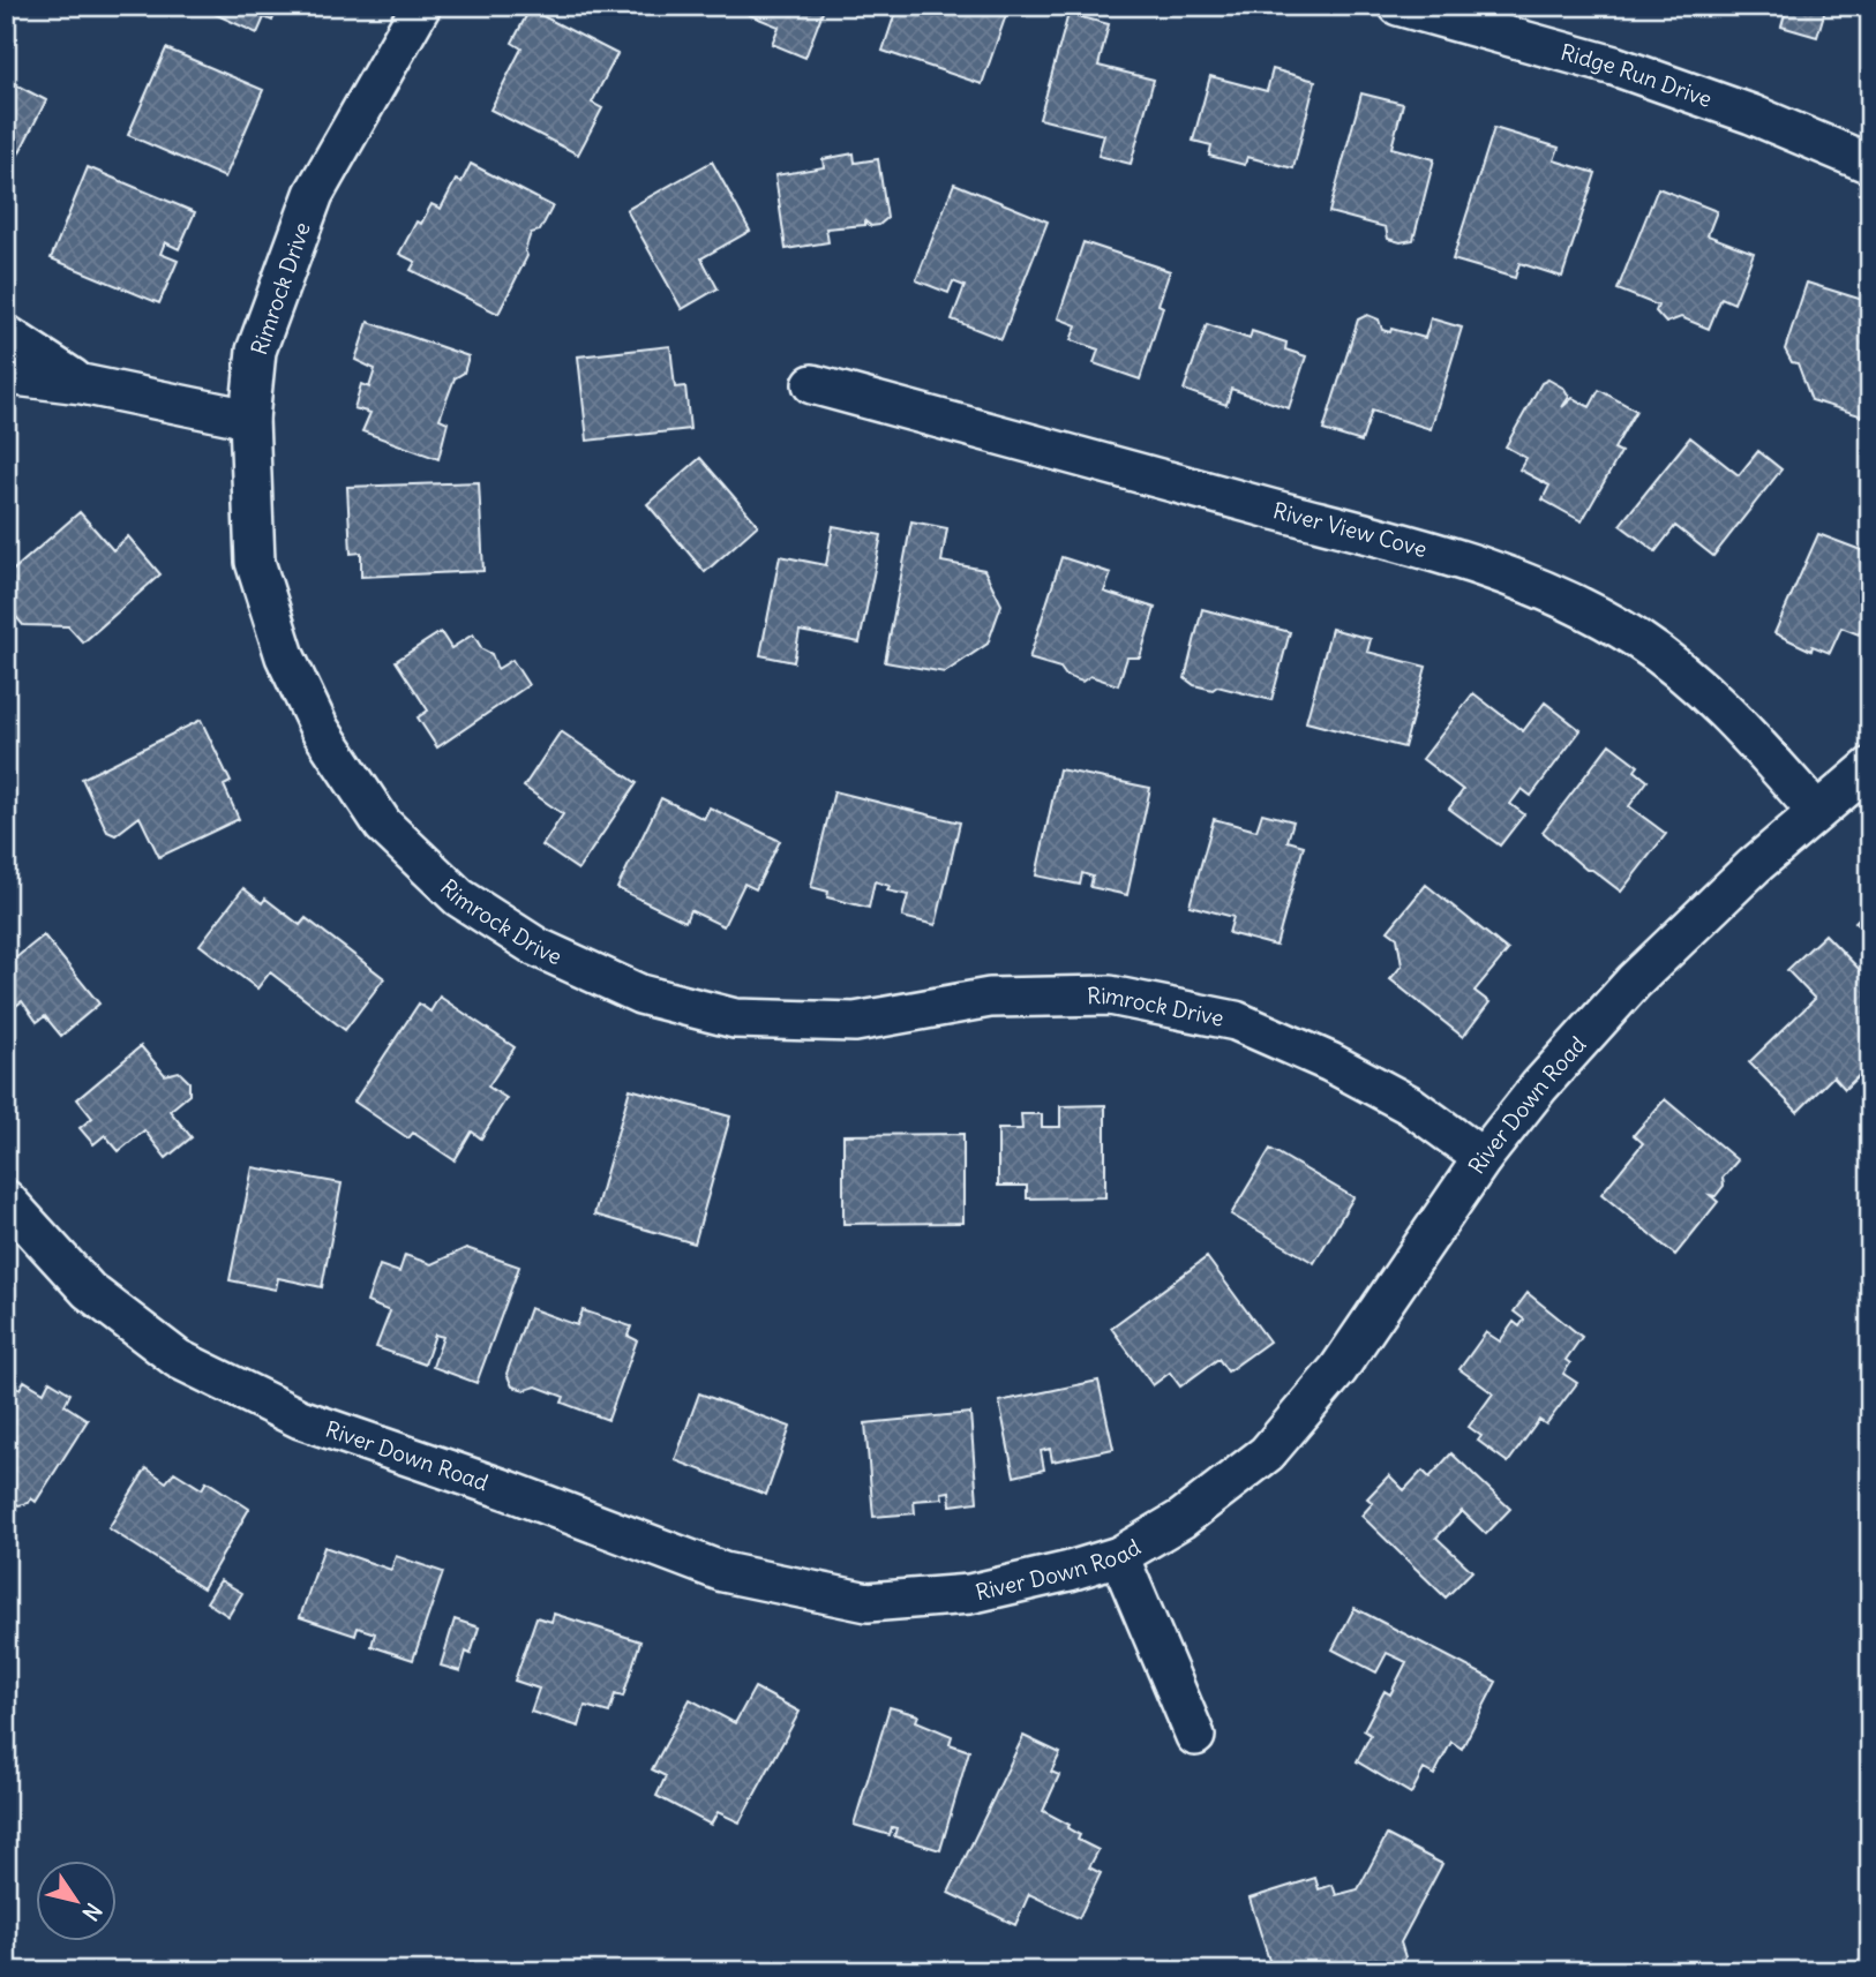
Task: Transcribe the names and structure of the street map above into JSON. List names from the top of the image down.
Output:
{
  "streets": {
    "street": [
      "Ridge Run Drive",
      "Rimrock Drive",
      "River View Cove",
      "River Down Road"
    ]
  },
  "crossings": [
    ["Rimrock Drive", "River Down Road"],
    ["River View Cove", "River Down Road"]
  ],
  "north": "bottom right"
}
